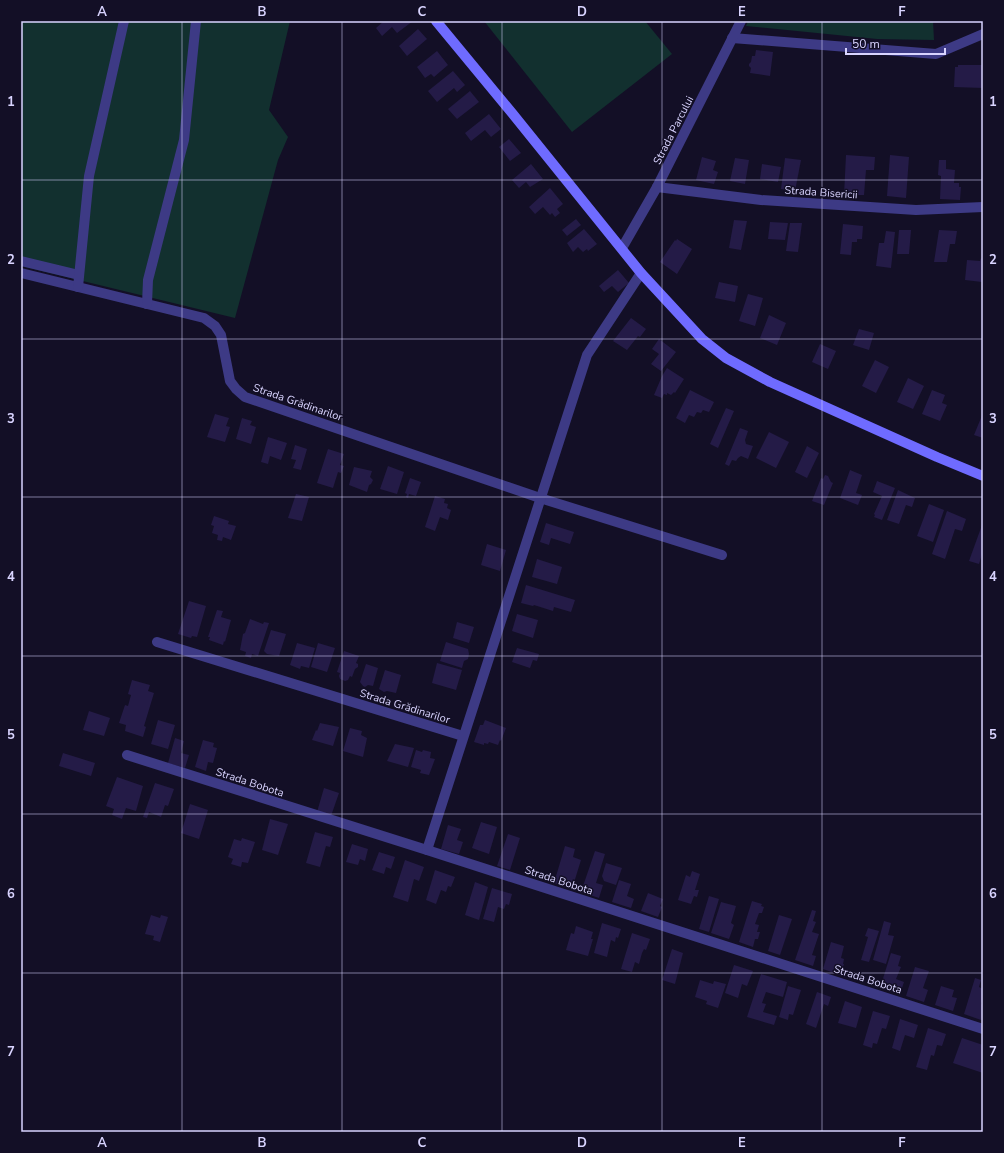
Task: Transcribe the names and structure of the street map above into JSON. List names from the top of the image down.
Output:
{
  "streets": {
    "street": [
      "Strada Parcului",
      "Strada Bisericii",
      "Strada Grădinarilor",
      "Strada Bobota"
    ]
  },
  "crossings": [
    ["Strada Parcului", "Strada Bisericii"]
  ],
  "scale_bar": "50 m",
  "grid": {
    "columns": [
      "A",
      "B",
      "C",
      "D",
      "E",
      "F"
    ],
    "rows": [
      "1",
      "2",
      "3",
      "4",
      "5",
      "6",
      "7"
    ]
  }
}
